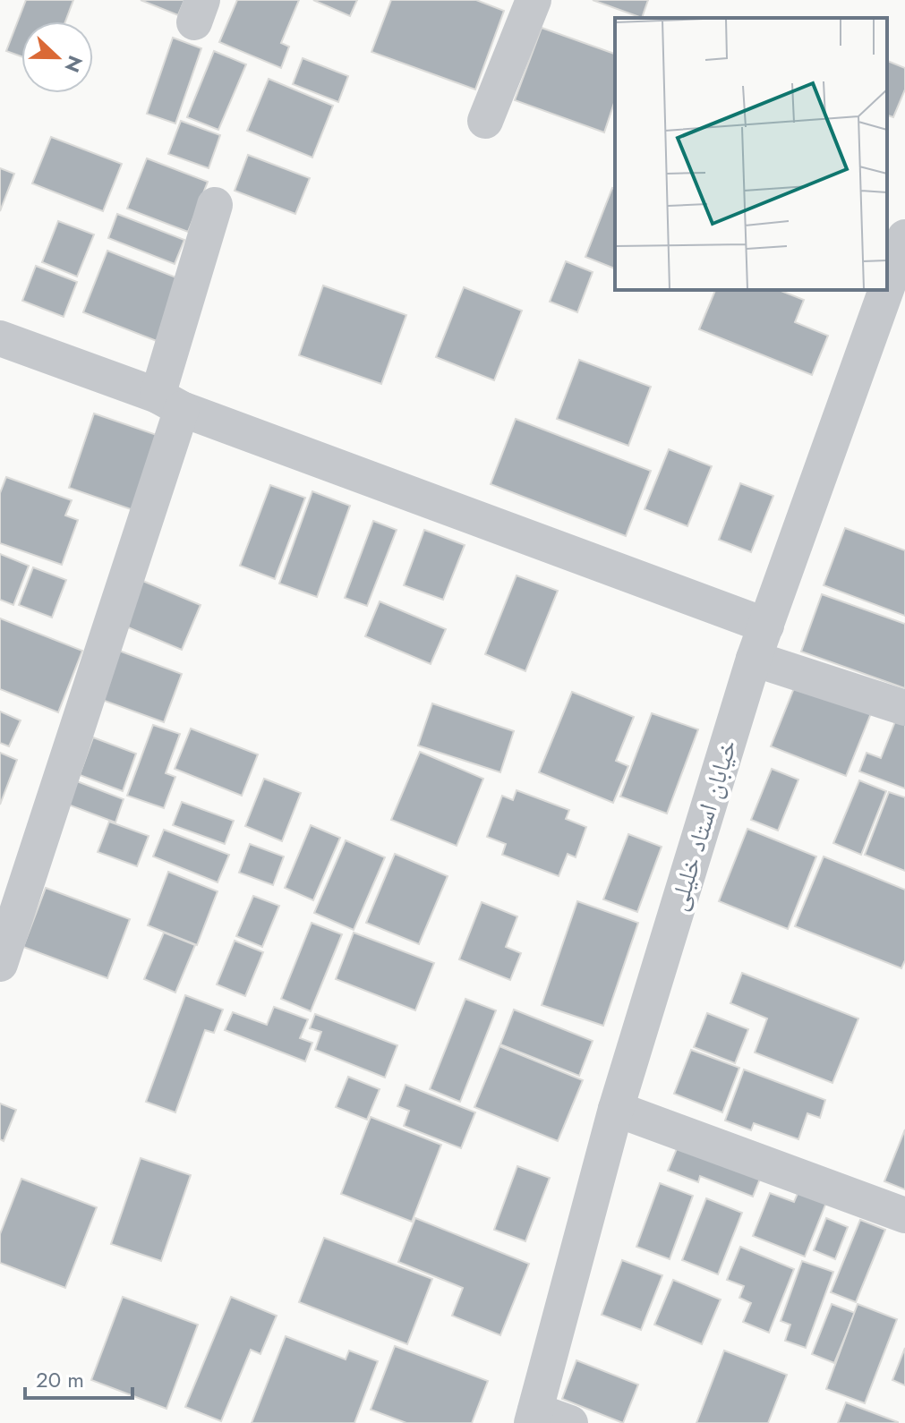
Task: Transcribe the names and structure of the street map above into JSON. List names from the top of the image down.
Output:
{
  "streets": {
    "street": ["خیابان استاد خلیلی"]
  },
  "scale_bar": "20 m",
  "north": "right"
}
